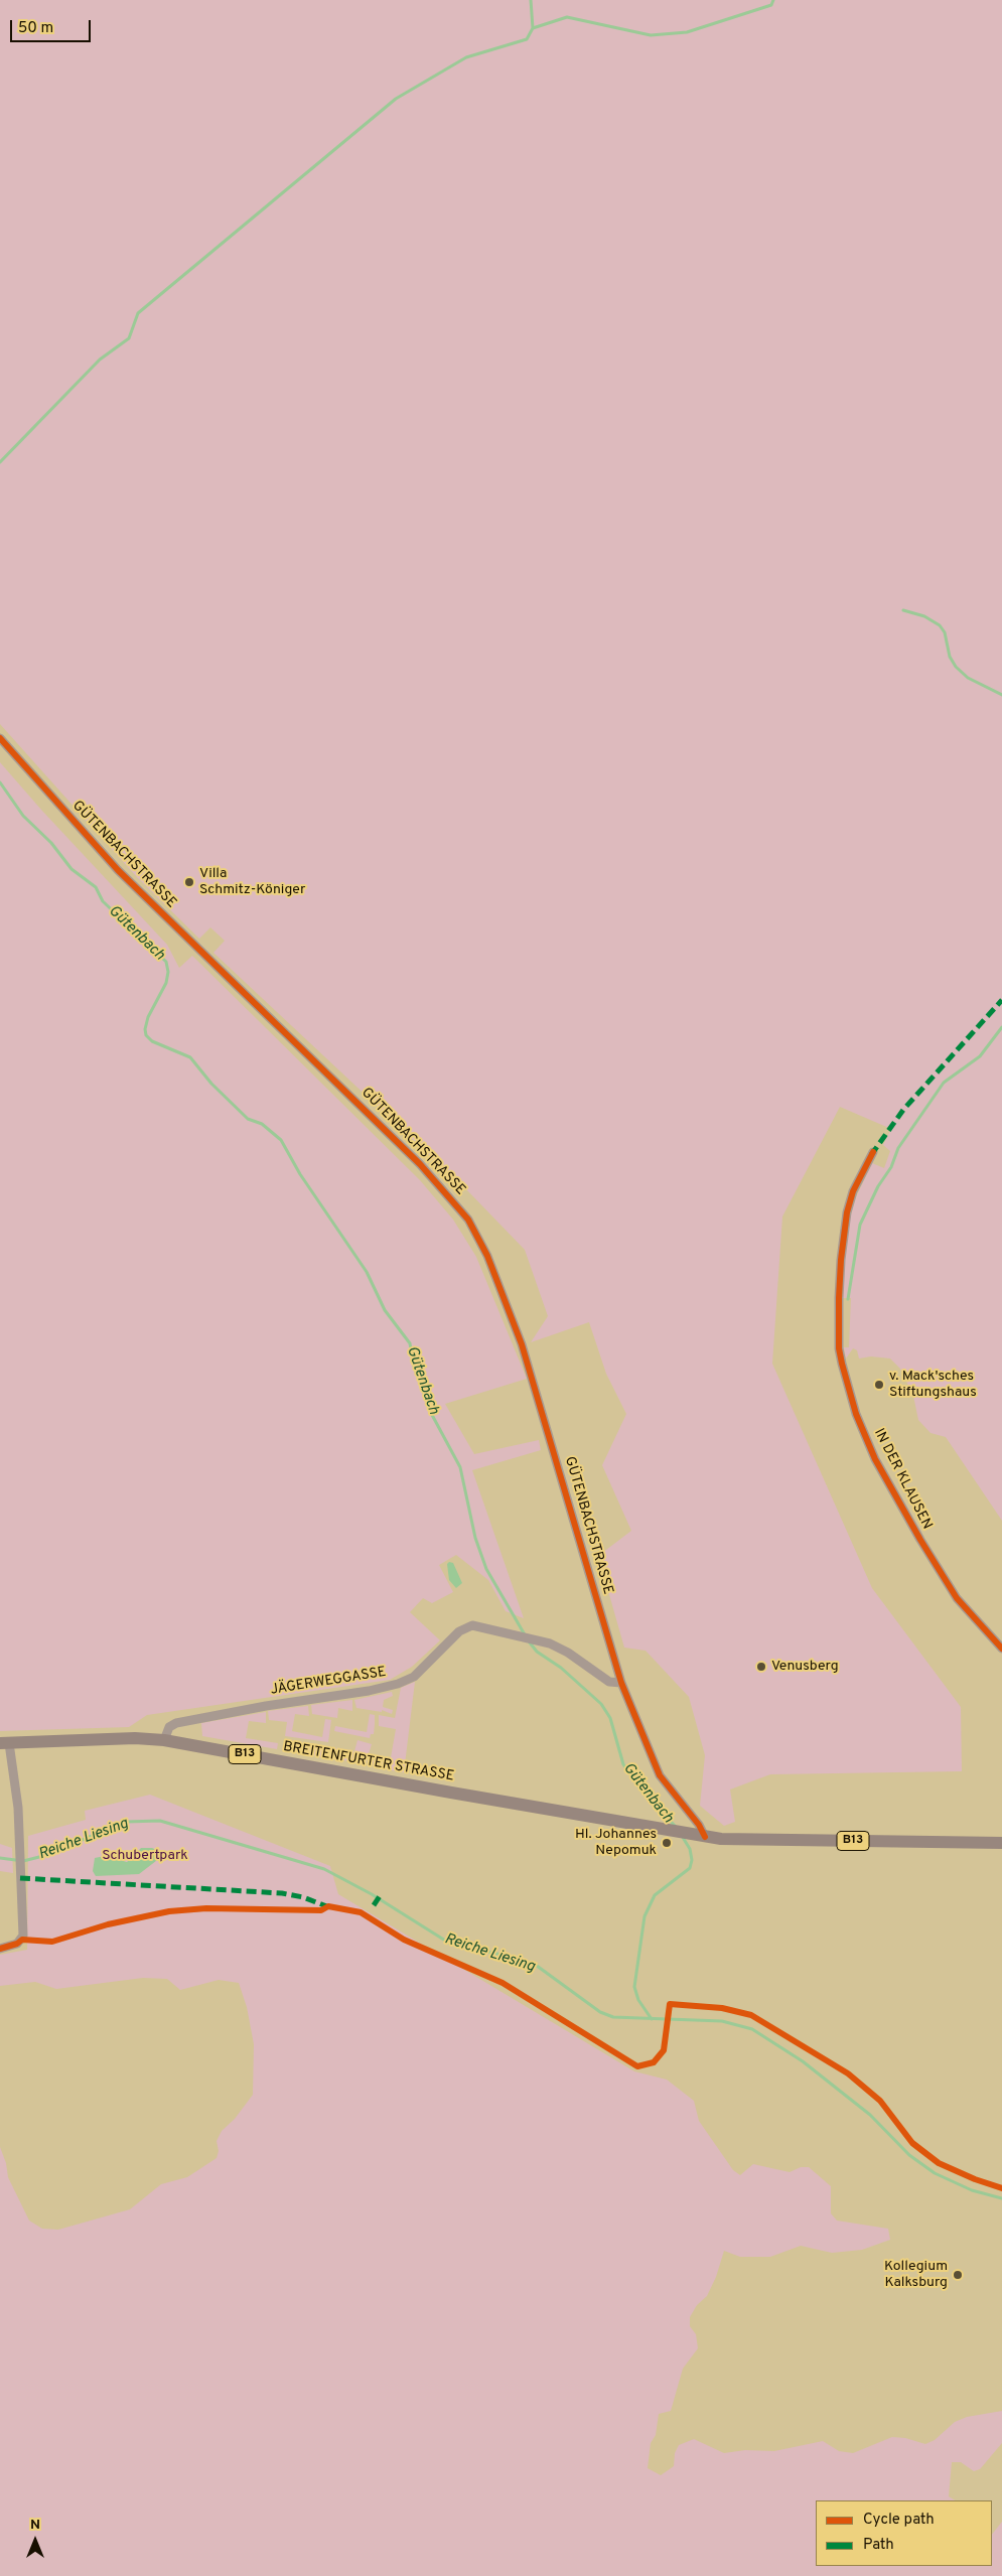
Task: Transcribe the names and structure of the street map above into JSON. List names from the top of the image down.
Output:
{
  "streets": {
    "main road": ["B13", "BREITENFURTER STRASSE"],
    "street": ["GÜTENBACHSTRASSE", "IN DER KLAUSEN", "JÄGERWEGGASSE"]
  },
  "crossings": [
    ["GÜTENBACHSTRASSE", "JÄGERWEGGASSE"],
    ["GÜTENBACHSTRASSE", "B13"],
    ["GÜTENBACHSTRASSE", "BREITENFURTER STRASSE"],
    ["JÄGERWEGGASSE", "BREITENFURTER STRASSE"],
    ["B13", "BREITENFURTER STRASSE"]
  ],
  "water": ["Gütenbach", "Reiche Liesing"],
  "parks": ["Schubertpark"],
  "places": [
    "Villa Schmitz-Königer",
    "v. Mack'sches Stiftungshaus",
    "Venusberg",
    "Hl. Johannes Nepomuk",
    "Kollegium Kalksburg"
  ],
  "legend": ["Cycle path", "Path"],
  "scale_bar": "50 m",
  "north": "top"
}
